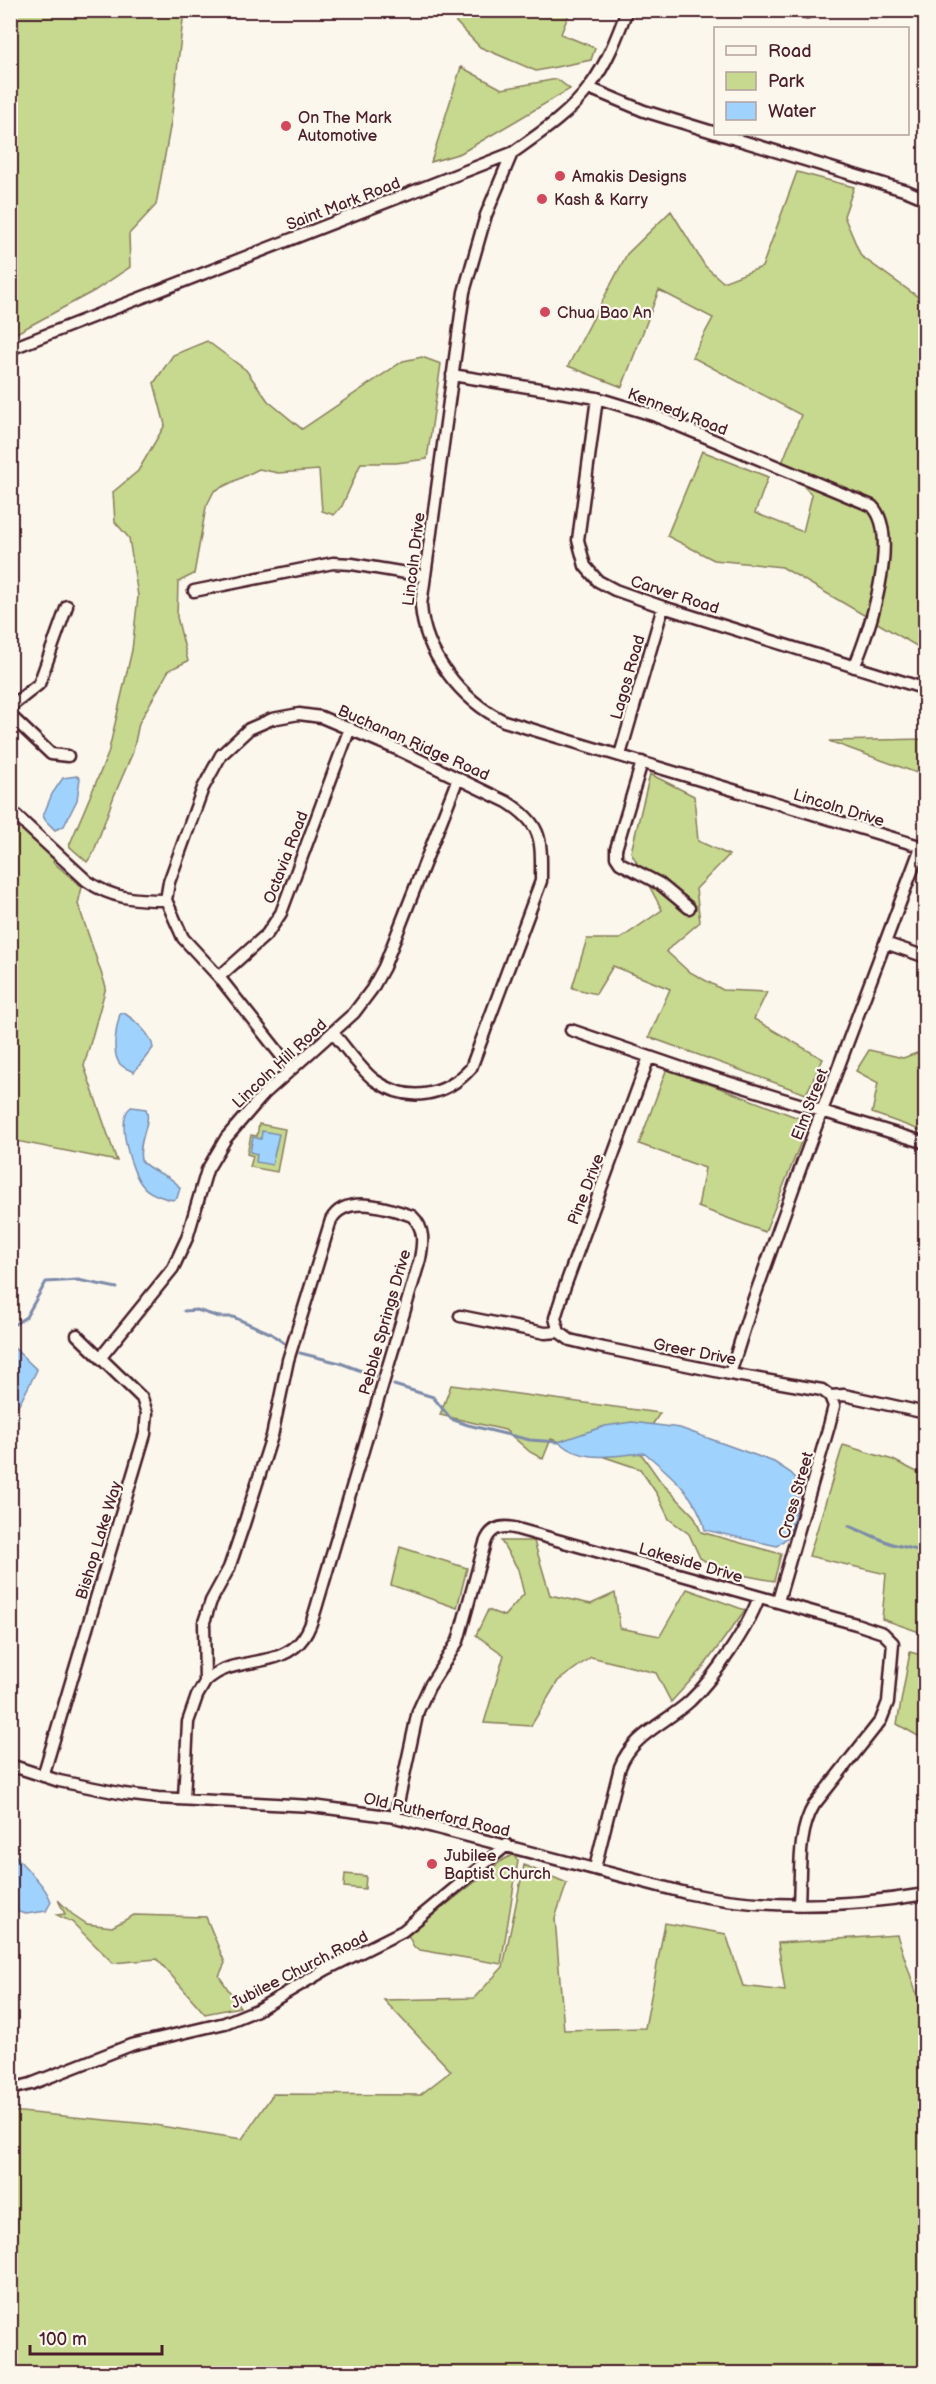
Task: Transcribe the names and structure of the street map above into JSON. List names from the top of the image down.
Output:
{
  "streets": {
    "street": [
      "Saint Mark Road",
      "Kennedy Road",
      "Lincoln Drive",
      "Carver Road",
      "Lagos Road",
      "Buchanan Ridge Road",
      "Octavia Road",
      "Lincoln Hill Road",
      "Elm Street",
      "Pine Drive",
      "Pebble Springs Drive",
      "Greer Drive",
      "Cross Street",
      "Bishop Lake Way",
      "Lakeside Drive",
      "Old Rutherford Road",
      "Jubilee Church Road"
    ]
  },
  "crossings": [
    ["Saint Mark Road", "Lincoln Drive"],
    ["Kennedy Road", "Lincoln Drive"],
    ["Kennedy Road", "Carver Road"],
    ["Lincoln Drive", "Lagos Road"],
    ["Lincoln Drive", "Elm Street"],
    ["Carver Road", "Lagos Road"],
    ["Buchanan Ridge Road", "Octavia Road"],
    ["Buchanan Ridge Road", "Lincoln Hill Road"],
    ["Lincoln Hill Road", "Bishop Lake Way"],
    ["Elm Street", "Greer Drive"],
    ["Pine Drive", "Greer Drive"],
    ["Pebble Springs Drive", "Old Rutherford Road"],
    ["Greer Drive", "Cross Street"],
    ["Cross Street", "Lakeside Drive"],
    ["Bishop Lake Way", "Old Rutherford Road"],
    ["Lakeside Drive", "Old Rutherford Road"],
    ["Old Rutherford Road", "Jubilee Church Road"]
  ],
  "places": [
    "On The Mark Automotive",
    "Amakis Designs",
    "Kash & Karry",
    "Chua Bao An",
    "Jubilee Baptist Church"
  ],
  "legend": ["Road", "Park", "Water"],
  "scale_bar": "100 m"
}
